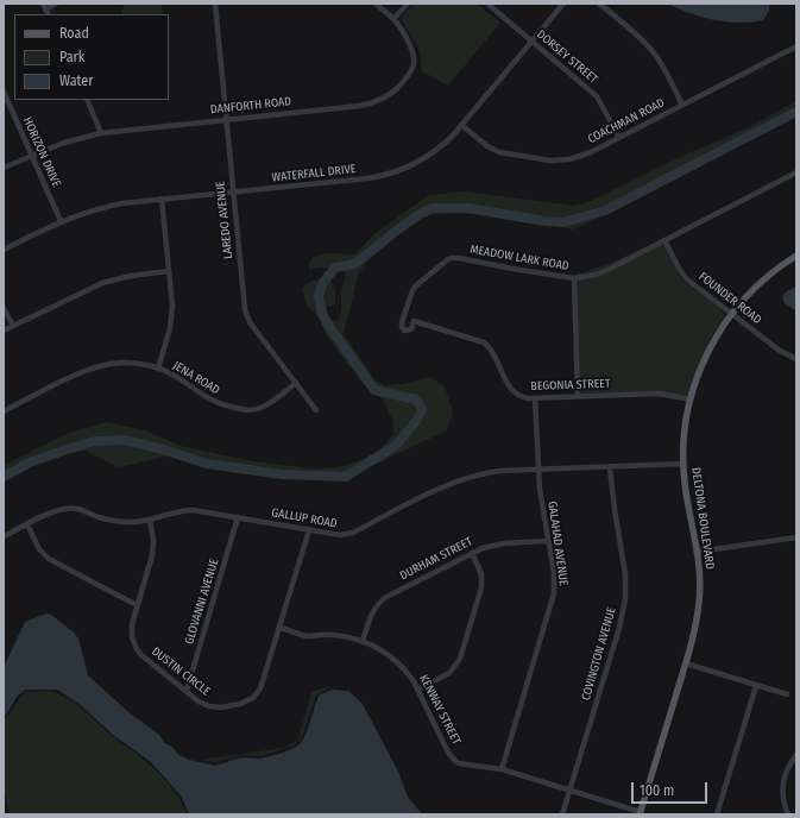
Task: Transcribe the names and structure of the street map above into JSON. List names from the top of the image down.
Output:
{
  "streets": {
    "main road": ["DELTONA BOULEVARD"],
    "street": [
      "DORSEY STREET",
      "DANFORTH ROAD",
      "COACHMAN ROAD",
      "HORIZON DRIVE",
      "WATERFALL DRIVE",
      "LAREDO AVENUE",
      "MEADOW LARK ROAD",
      "FOUNDER ROAD",
      "JENA ROAD",
      "BEGONIA STREET",
      "GALLUP ROAD",
      "GALAHAD AVENUE",
      "DURHAM STREET",
      "GLOVANNI AVENUE",
      "COVINGTON AVENUE",
      "DUSTIN CIRCLE",
      "KENWAY STREET"
    ]
  },
  "crossings": [
    ["DORSEY STREET", "COACHMAN ROAD"],
    ["DORSEY STREET", "WATERFALL DRIVE"],
    ["DANFORTH ROAD", "HORIZON DRIVE"],
    ["DANFORTH ROAD", "LAREDO AVENUE"],
    ["COACHMAN ROAD", "WATERFALL DRIVE"],
    ["HORIZON DRIVE", "WATERFALL DRIVE"],
    ["WATERFALL DRIVE", "LAREDO AVENUE"],
    ["LAREDO AVENUE", "JENA ROAD"],
    ["MEADOW LARK ROAD", "FOUNDER ROAD"],
    ["MEADOW LARK ROAD", "BEGONIA STREET"],
    ["FOUNDER ROAD", "DELTONA BOULEVARD"],
    ["BEGONIA STREET", "DELTONA BOULEVARD"],
    ["BEGONIA STREET", "GALAHAD AVENUE"],
    ["GALLUP ROAD", "DELTONA BOULEVARD"],
    ["GALLUP ROAD", "GALAHAD AVENUE"],
    ["GALLUP ROAD", "GLOVANNI AVENUE"],
    ["GALLUP ROAD", "COVINGTON AVENUE"],
    ["GALLUP ROAD", "DUSTIN CIRCLE"],
    ["DELTONA BOULEVARD", "KENWAY STREET"],
    ["GALAHAD AVENUE", "DURHAM STREET"],
    ["GALAHAD AVENUE", "KENWAY STREET"],
    ["DURHAM STREET", "KENWAY STREET"],
    ["GLOVANNI AVENUE", "DUSTIN CIRCLE"],
    ["COVINGTON AVENUE", "KENWAY STREET"],
    ["DUSTIN CIRCLE", "KENWAY STREET"]
  ],
  "legend": ["Road", "Park", "Water"],
  "scale_bar": "100 m"
}
